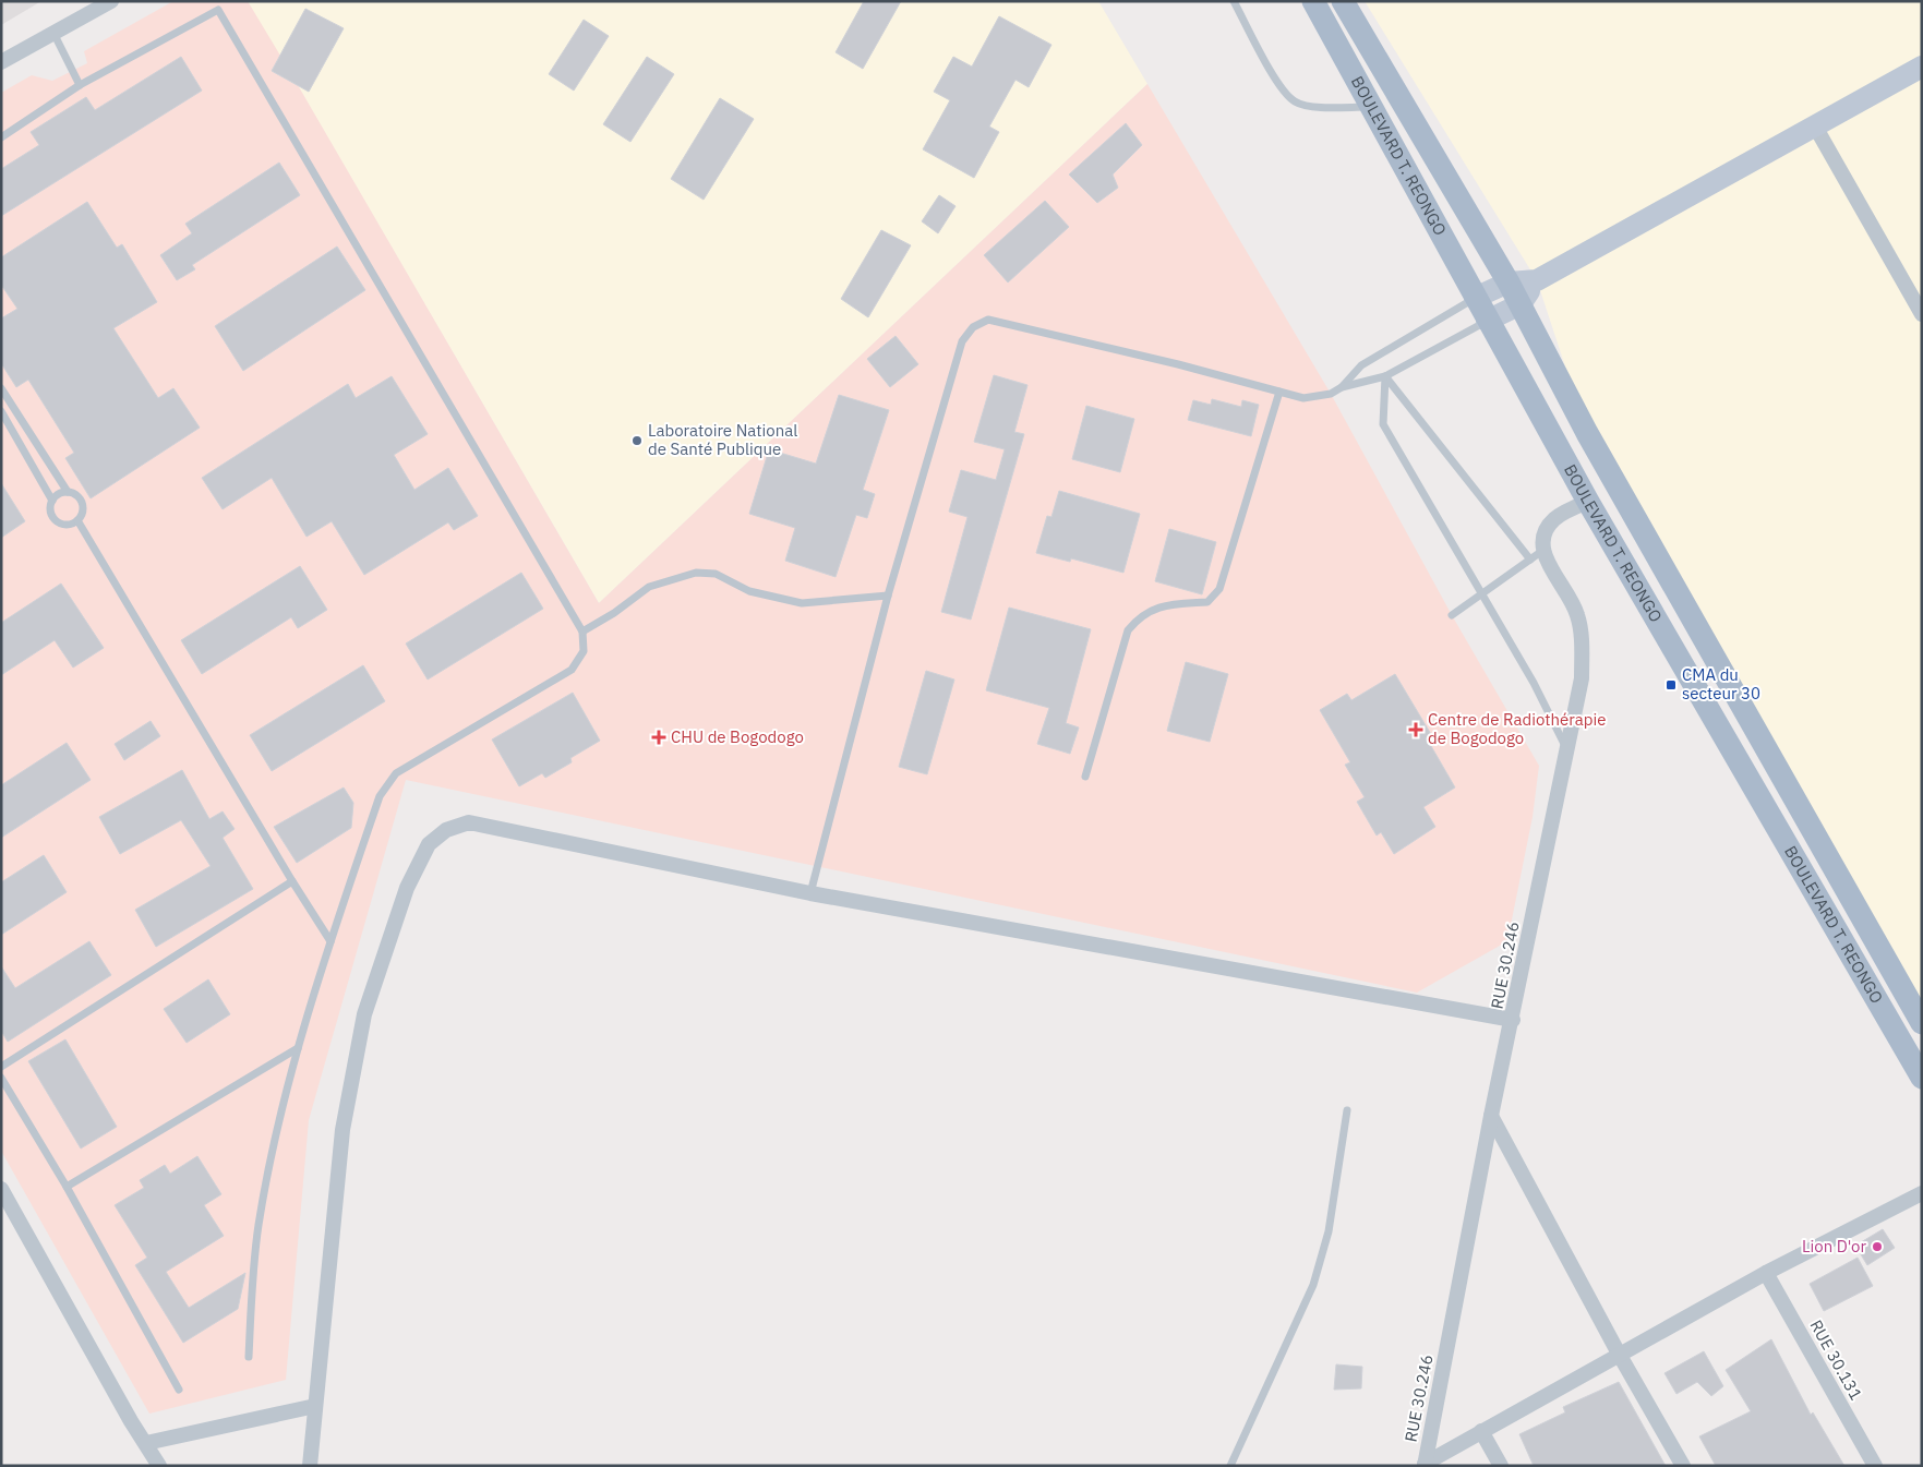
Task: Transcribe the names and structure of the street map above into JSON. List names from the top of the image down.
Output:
{
  "streets": {
    "main road": ["BOULEVARD T. REONGO"],
    "street": ["RUE 30.246", "RUE 30.131"]
  },
  "places": {
    "other": ["Laboratoire National de Santé Publique", "Lion D'or"],
    "transit": ["CMA du secteur 30"],
    "health": ["Centre de Radiothérapie de Bogodogo", "CHU de Bogodogo"]
  }
}
